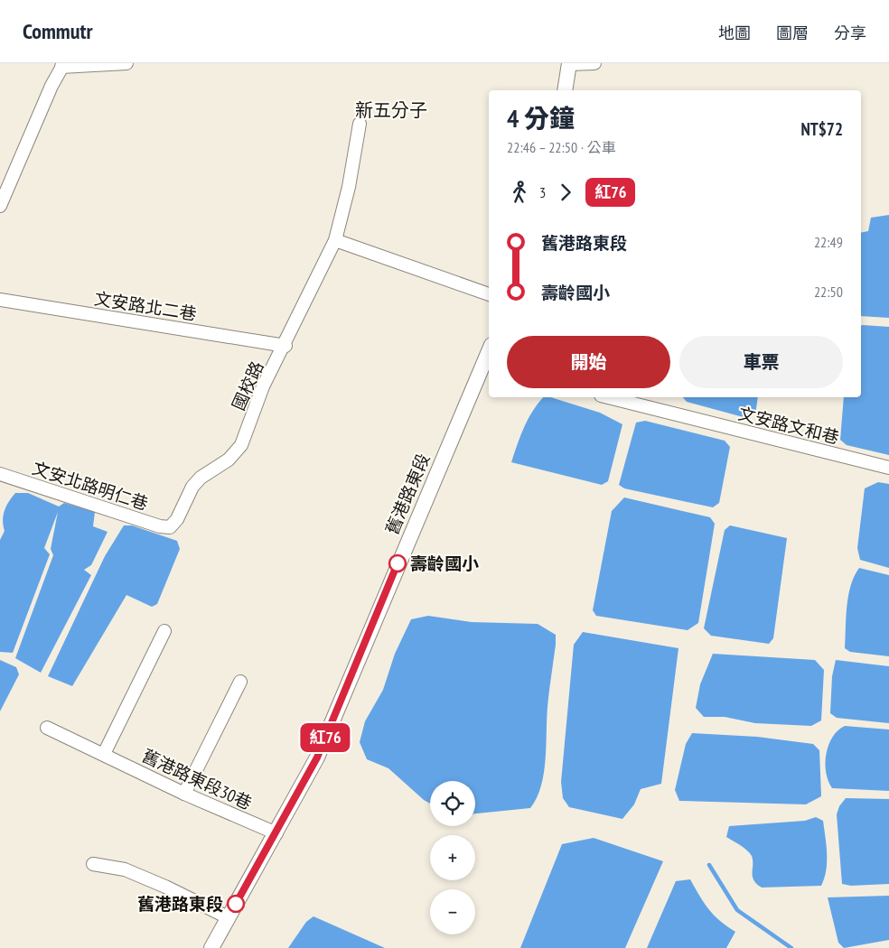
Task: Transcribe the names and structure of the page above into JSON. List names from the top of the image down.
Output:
{
  "streets": {
    "street": [
      "文安路北二巷",
      "國校路",
      "文安路文和巷",
      "文安北路明仁巷",
      "舊港路東段",
      "舊港路東段30巷"
    ]
  },
  "crossings": [
    ["文安路北二巷", "國校路"],
    ["國校路", "文安北路明仁巷"],
    ["舊港路東段", "舊港路東段30巷"]
  ],
  "districts": ["新五分子"],
  "places": ["壽齡國小", "舊港路東段"],
  "lines": ["bus line 紅76"],
  "page": {
    "header": "Commutr",
    "nav": ["地圖", "圖層", "分享"],
    "on_map": "紅76",
    "heading": ["4 分鐘", "22:46 – 22:50 · 公車", "NT$72"],
    "legs": ["3", "紅76"],
    "list": [
      {
        "name": "舊港路東段",
        "value": "22:49"
      },
      {
        "name": "壽齡國小",
        "value": "22:50"
      }
    ],
    "buttons": ["開始", "車票"],
    "map_buttons": ["+", "−"]
  }
}
